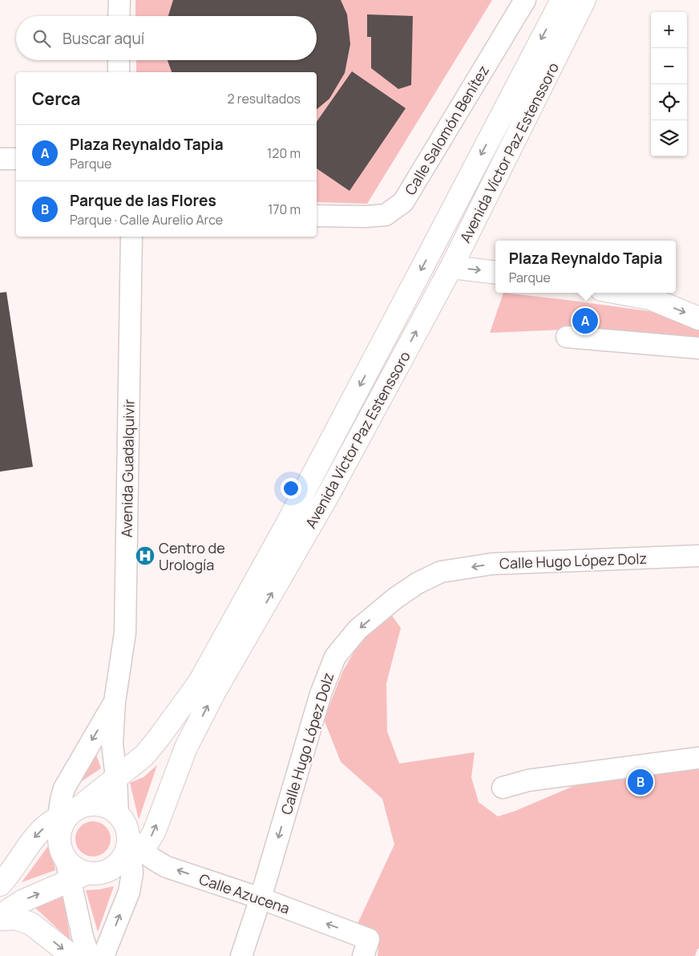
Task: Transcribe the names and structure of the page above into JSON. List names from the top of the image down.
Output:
{
  "streets": {
    "main road": ["Avenida Víctor Paz Estenssoro"],
    "street": [
      "Calle Salomón Benítez",
      "Avenida Guadalquivir",
      "Calle Hugo López Dolz",
      "Calle Azucena"
    ]
  },
  "crossings": [
    ["Avenida Víctor Paz Estenssoro", "Avenida Guadalquivir"],
    ["Avenida Víctor Paz Estenssoro", "Calle Azucena"],
    ["Avenida Guadalquivir", "Calle Azucena"],
    ["Calle Hugo López Dolz", "Calle Azucena"]
  ],
  "one_way": ["Calle Hugo López Dolz", "Calle Azucena"],
  "places": {
    "hospital": ["Centro de Urología"]
  },
  "page": {
    "map_buttons": ["+", "−"],
    "search": "Buscar aquí",
    "heading": ["Cerca", "2 resultados"],
    "list": [
      {
        "mark": "A",
        "name": "Plaza Reynaldo Tapia",
        "note": "Parque",
        "value": "120 m"
      },
      {
        "mark": "B",
        "name": "Parque de las Flores",
        "note": "Parque · Calle Aurelio Arce",
        "value": "170 m"
      }
    ],
    "popup": ["Plaza Reynaldo Tapia", "Parque"],
    "pins": ["A", "B"]
  }
}
